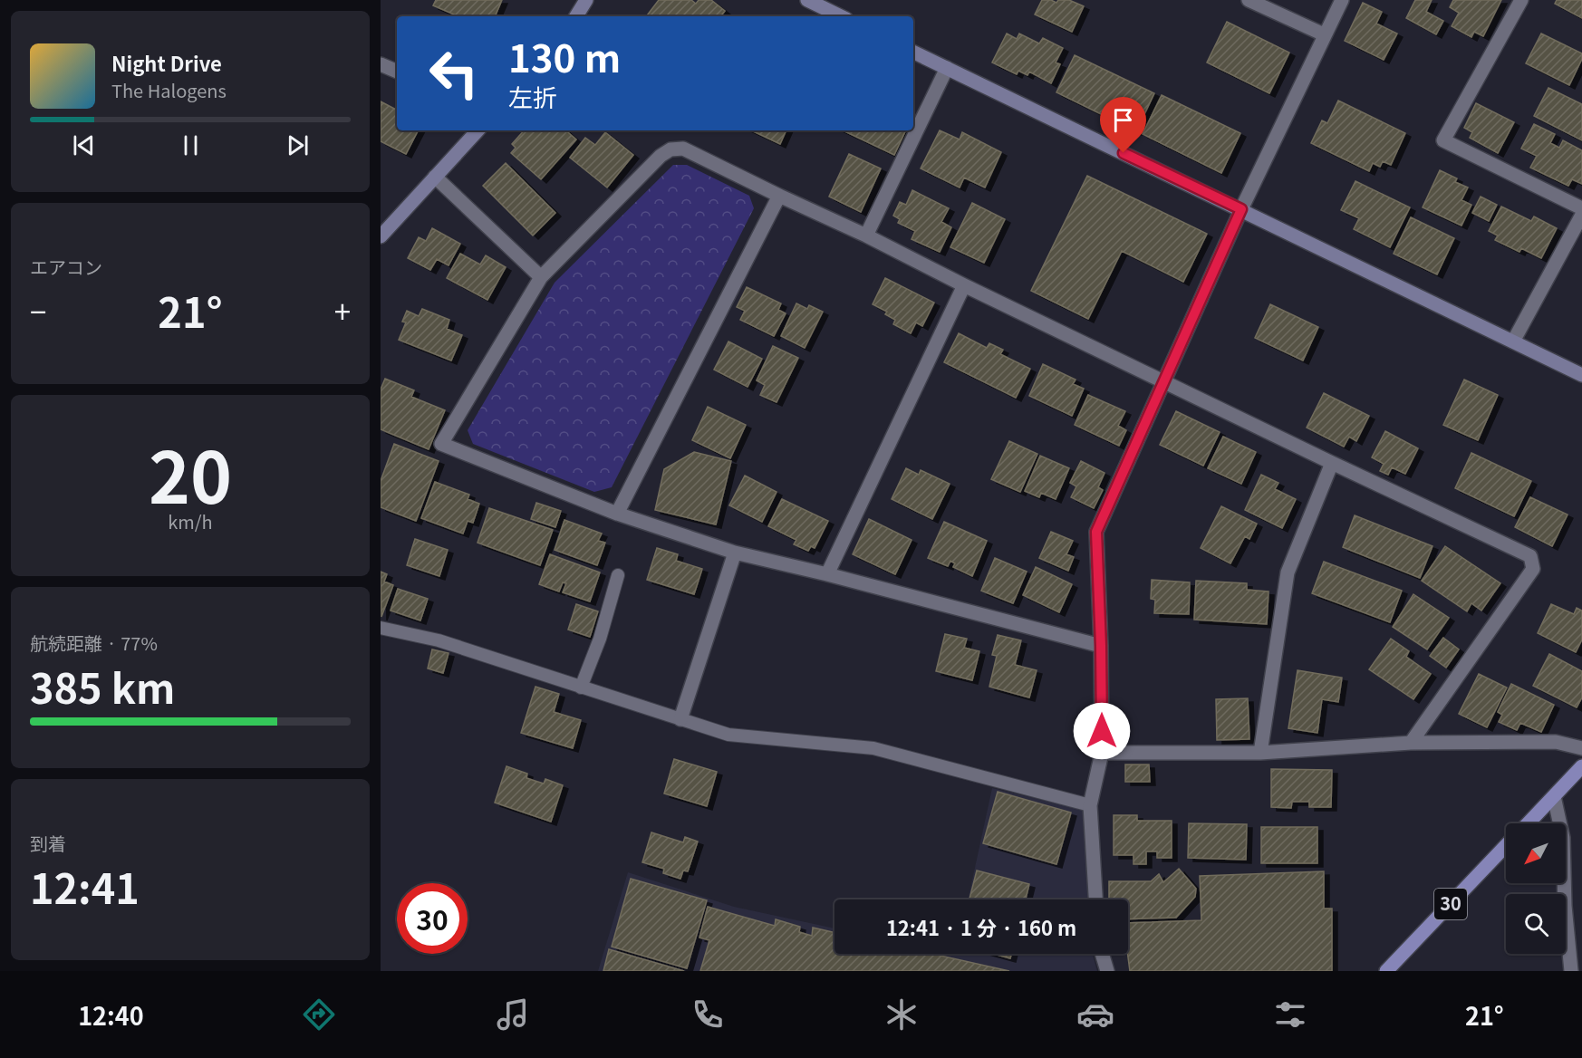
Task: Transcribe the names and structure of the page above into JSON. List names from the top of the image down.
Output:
{
  "streets": {
    "main road": ["30"]
  },
  "north": "bottom left",
  "page": {
    "turn": ["130 m", "左折"],
    "song": ["Night Drive", "The Halogens"],
    "tile": [
      "エアコン",
      ["20", "km/h"],
      ["航続距離 · 77%", "385 km"],
      ["到着", "12:41"]
    ],
    "heat": ["−", "21°", "+"],
    "limit": "30",
    "trip": "12:41 · 1 分 · 160 m",
    "tabs": ["12:40", "21°"]
  }
}
